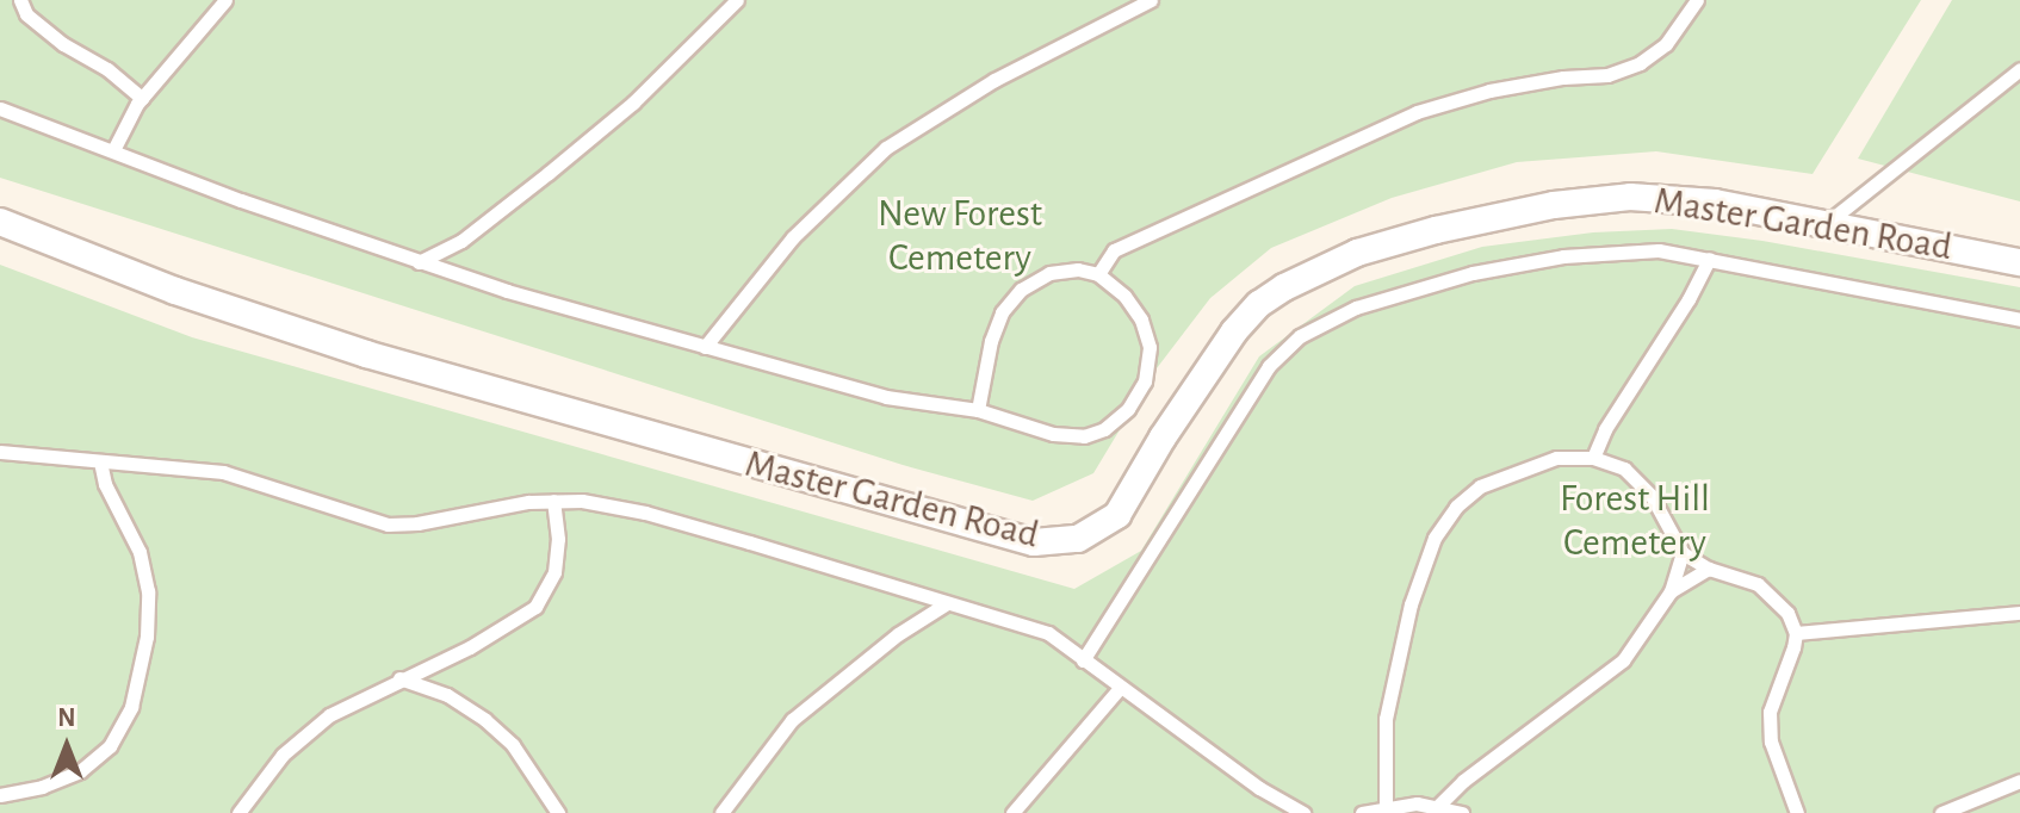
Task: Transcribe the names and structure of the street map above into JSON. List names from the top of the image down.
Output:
{
  "streets": {
    "street": ["Master Garden Road"]
  },
  "parks": ["New Forest Cemetery", "Forest Hill Cemetery"],
  "north": "top"
}
